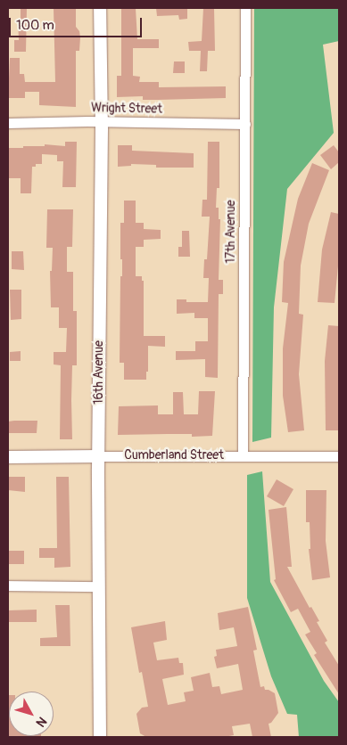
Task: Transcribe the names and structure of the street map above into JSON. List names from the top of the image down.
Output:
{
  "streets": {
    "street": [
      "Wright Street",
      "17th Avenue",
      "16th Avenue",
      "Cumberland Street"
    ]
  },
  "crossings": [
    ["Wright Street", "17th Avenue"],
    ["Wright Street", "16th Avenue"],
    ["17th Avenue", "Cumberland Street"],
    ["16th Avenue", "Cumberland Street"]
  ],
  "scale_bar": "100 m",
  "north": "bottom right"
}
